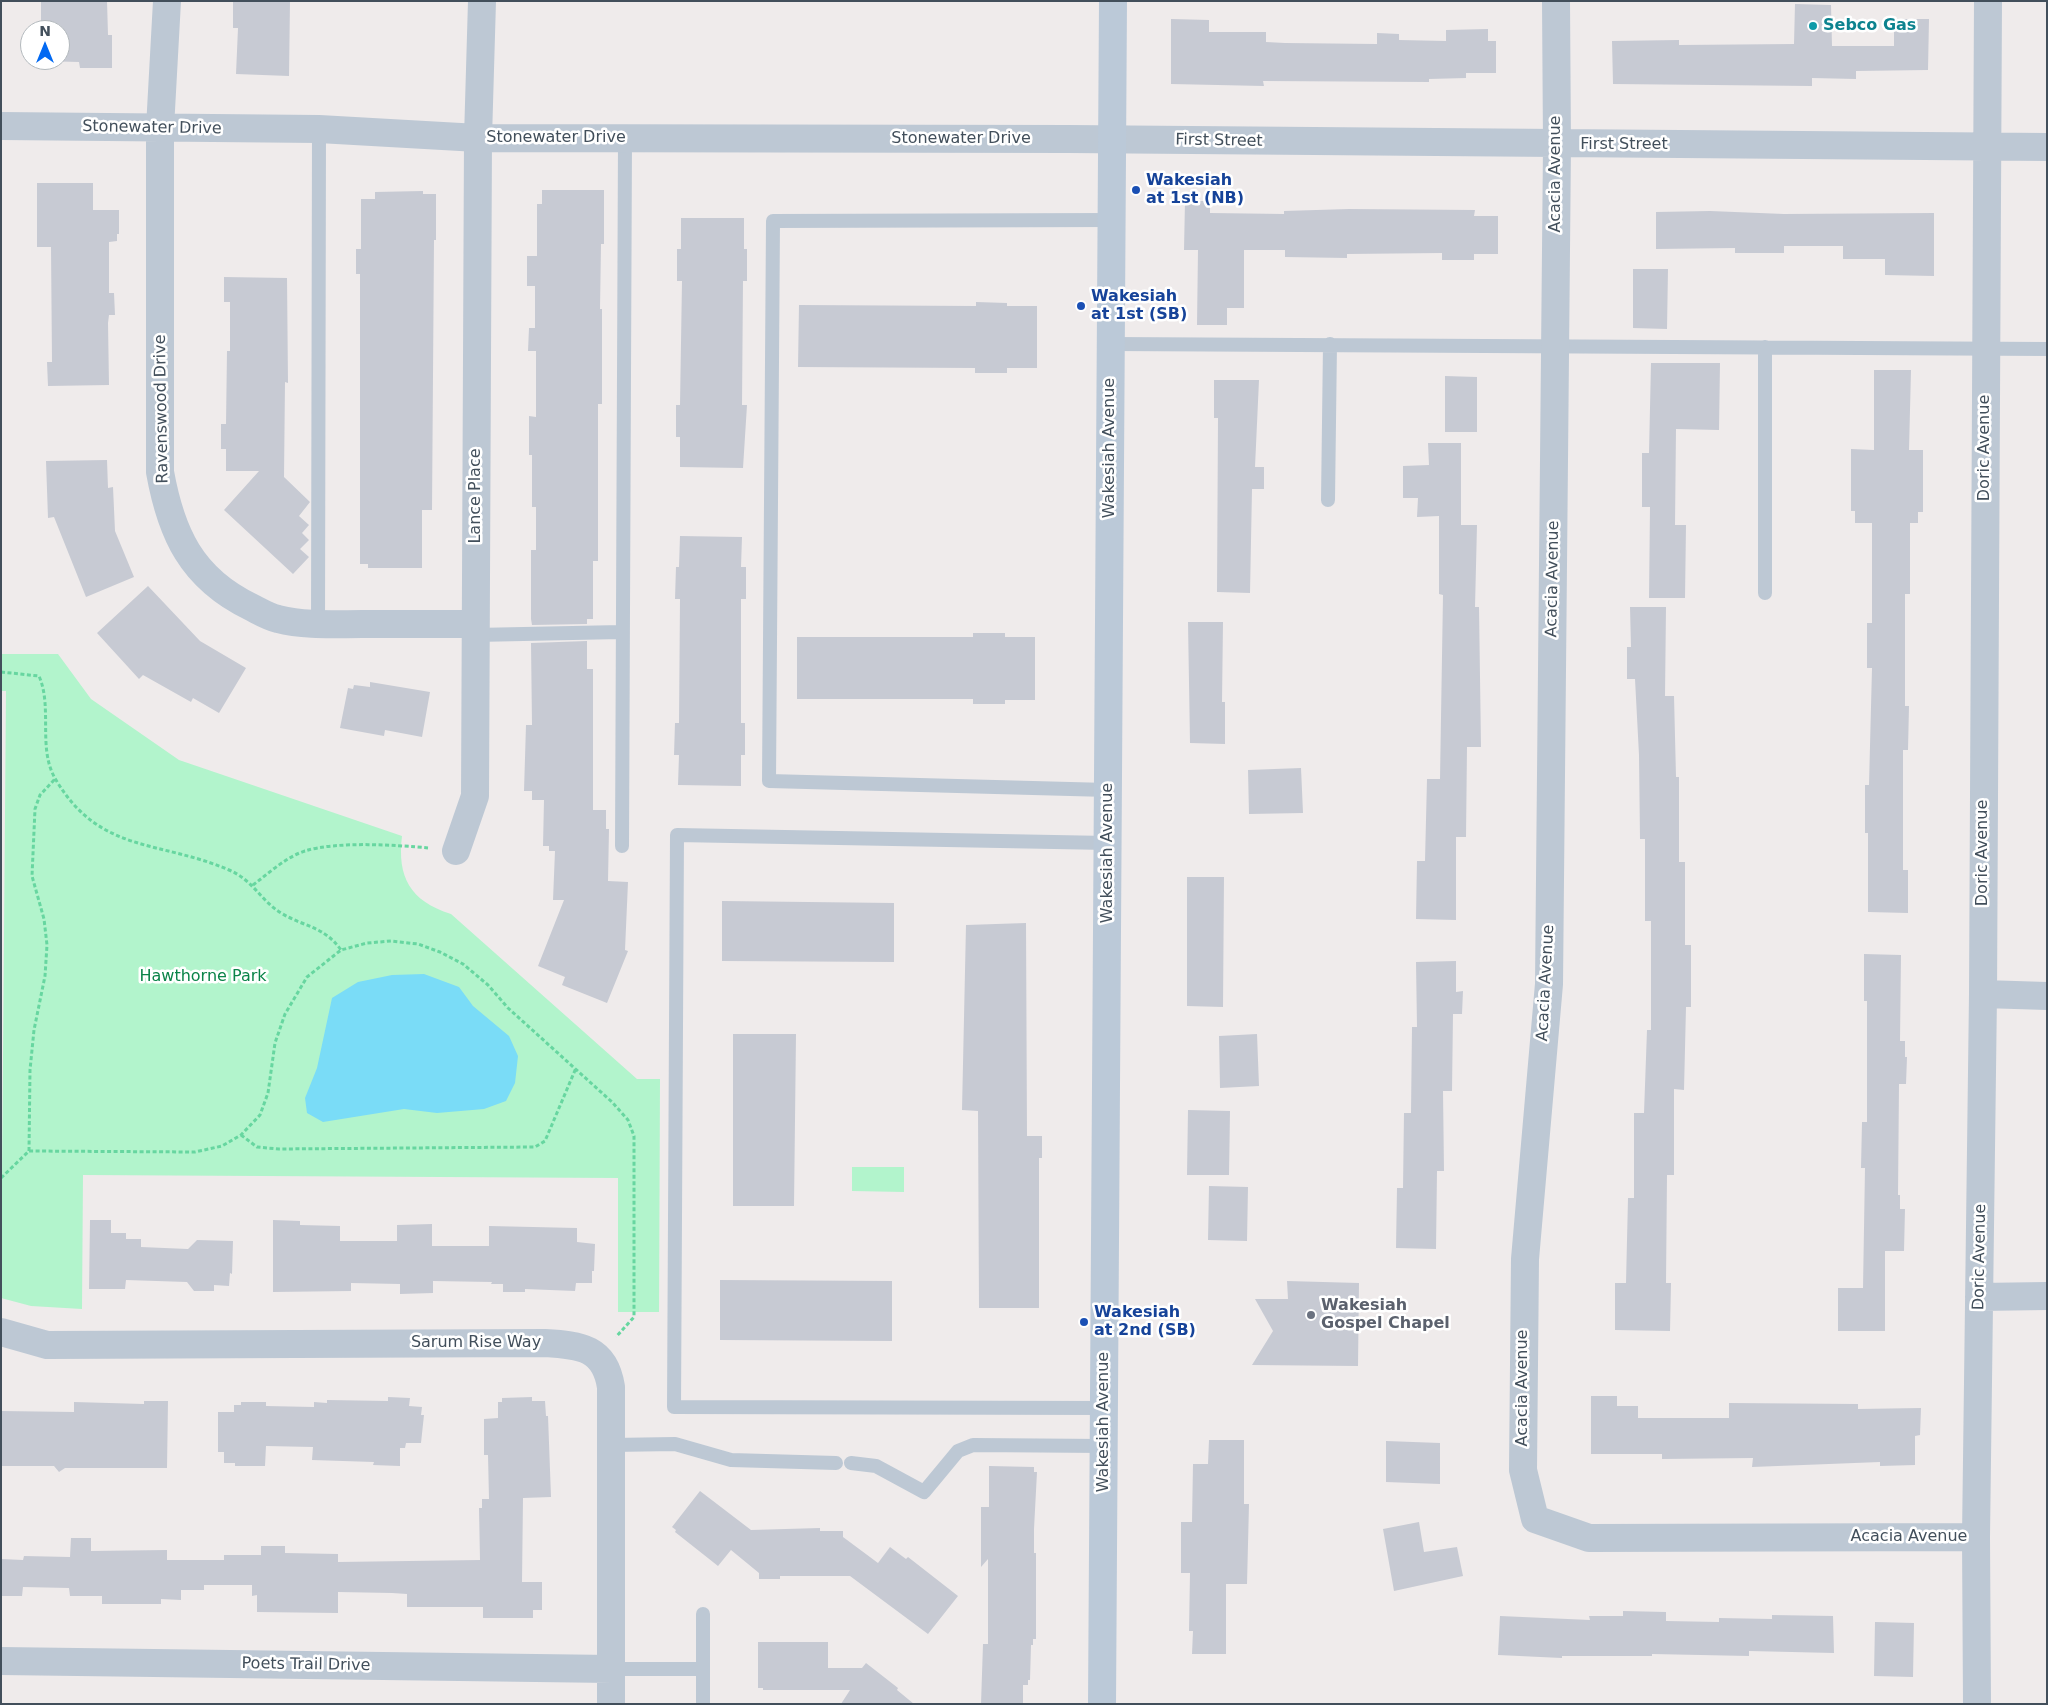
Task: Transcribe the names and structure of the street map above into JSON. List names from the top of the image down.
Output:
{
  "streets": {
    "main road": ["Wakesiah Avenue"],
    "street": [
      "Stonewater Drive",
      "First Street",
      "Acacia Avenue",
      "Ravenswood Drive",
      "Doric Avenue",
      "Lance Place",
      "Sarum Rise Way",
      "Poets Trail Drive"
    ]
  },
  "crossings": [
    ["Stonewater Drive", "First Street"],
    ["Stonewater Drive", "Ravenswood Drive"],
    ["Stonewater Drive", "Wakesiah Avenue"],
    ["Stonewater Drive", "Lance Place"],
    ["First Street", "Acacia Avenue"],
    ["First Street", "Wakesiah Avenue"],
    ["First Street", "Doric Avenue"],
    ["Acacia Avenue", "Doric Avenue"],
    ["Ravenswood Drive", "Lance Place"]
  ],
  "parks": ["Hawthorne Park"],
  "places": [
    "Sebco Gas",
    "Wakesiah at 1st (NB)",
    "Wakesiah at 1st (SB)",
    "Wakesiah Gospel Chapel",
    "Wakesiah at 2nd (SB)"
  ],
  "north": "top"
}
